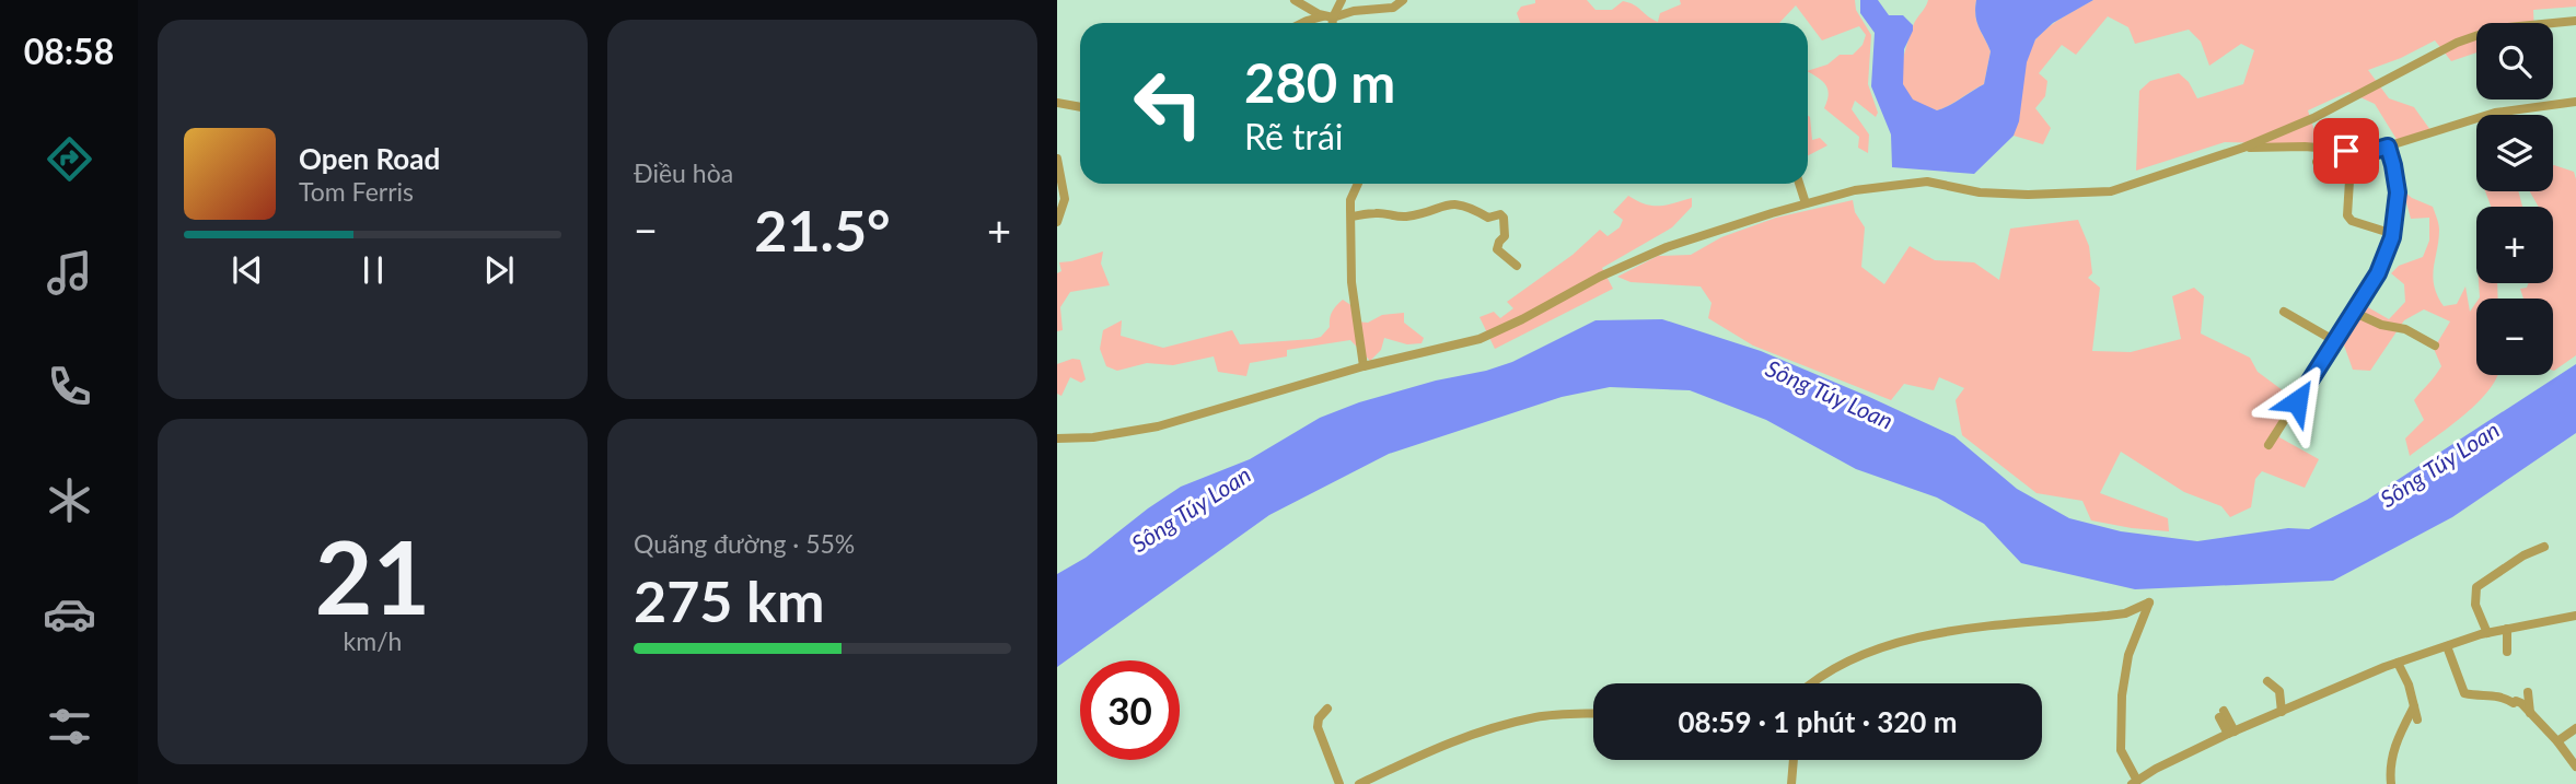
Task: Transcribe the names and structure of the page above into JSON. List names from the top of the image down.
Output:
{
  "water": ["Sông Túy Loan"],
  "page": {
    "tabs": "08:58",
    "tile": [
      "Điều hòa",
      ["21", "km/h"],
      ["Quãng đường · 55%", "275 km"]
    ],
    "map_buttons": ["+", "−"],
    "turn": ["280 m", "Rẽ trái"],
    "song": ["Open Road", "Tom Ferris"],
    "heat": ["−", "21.5°", "+"],
    "limit": "30",
    "trip": "08:59 · 1 phút · 320 m"
  }
}
